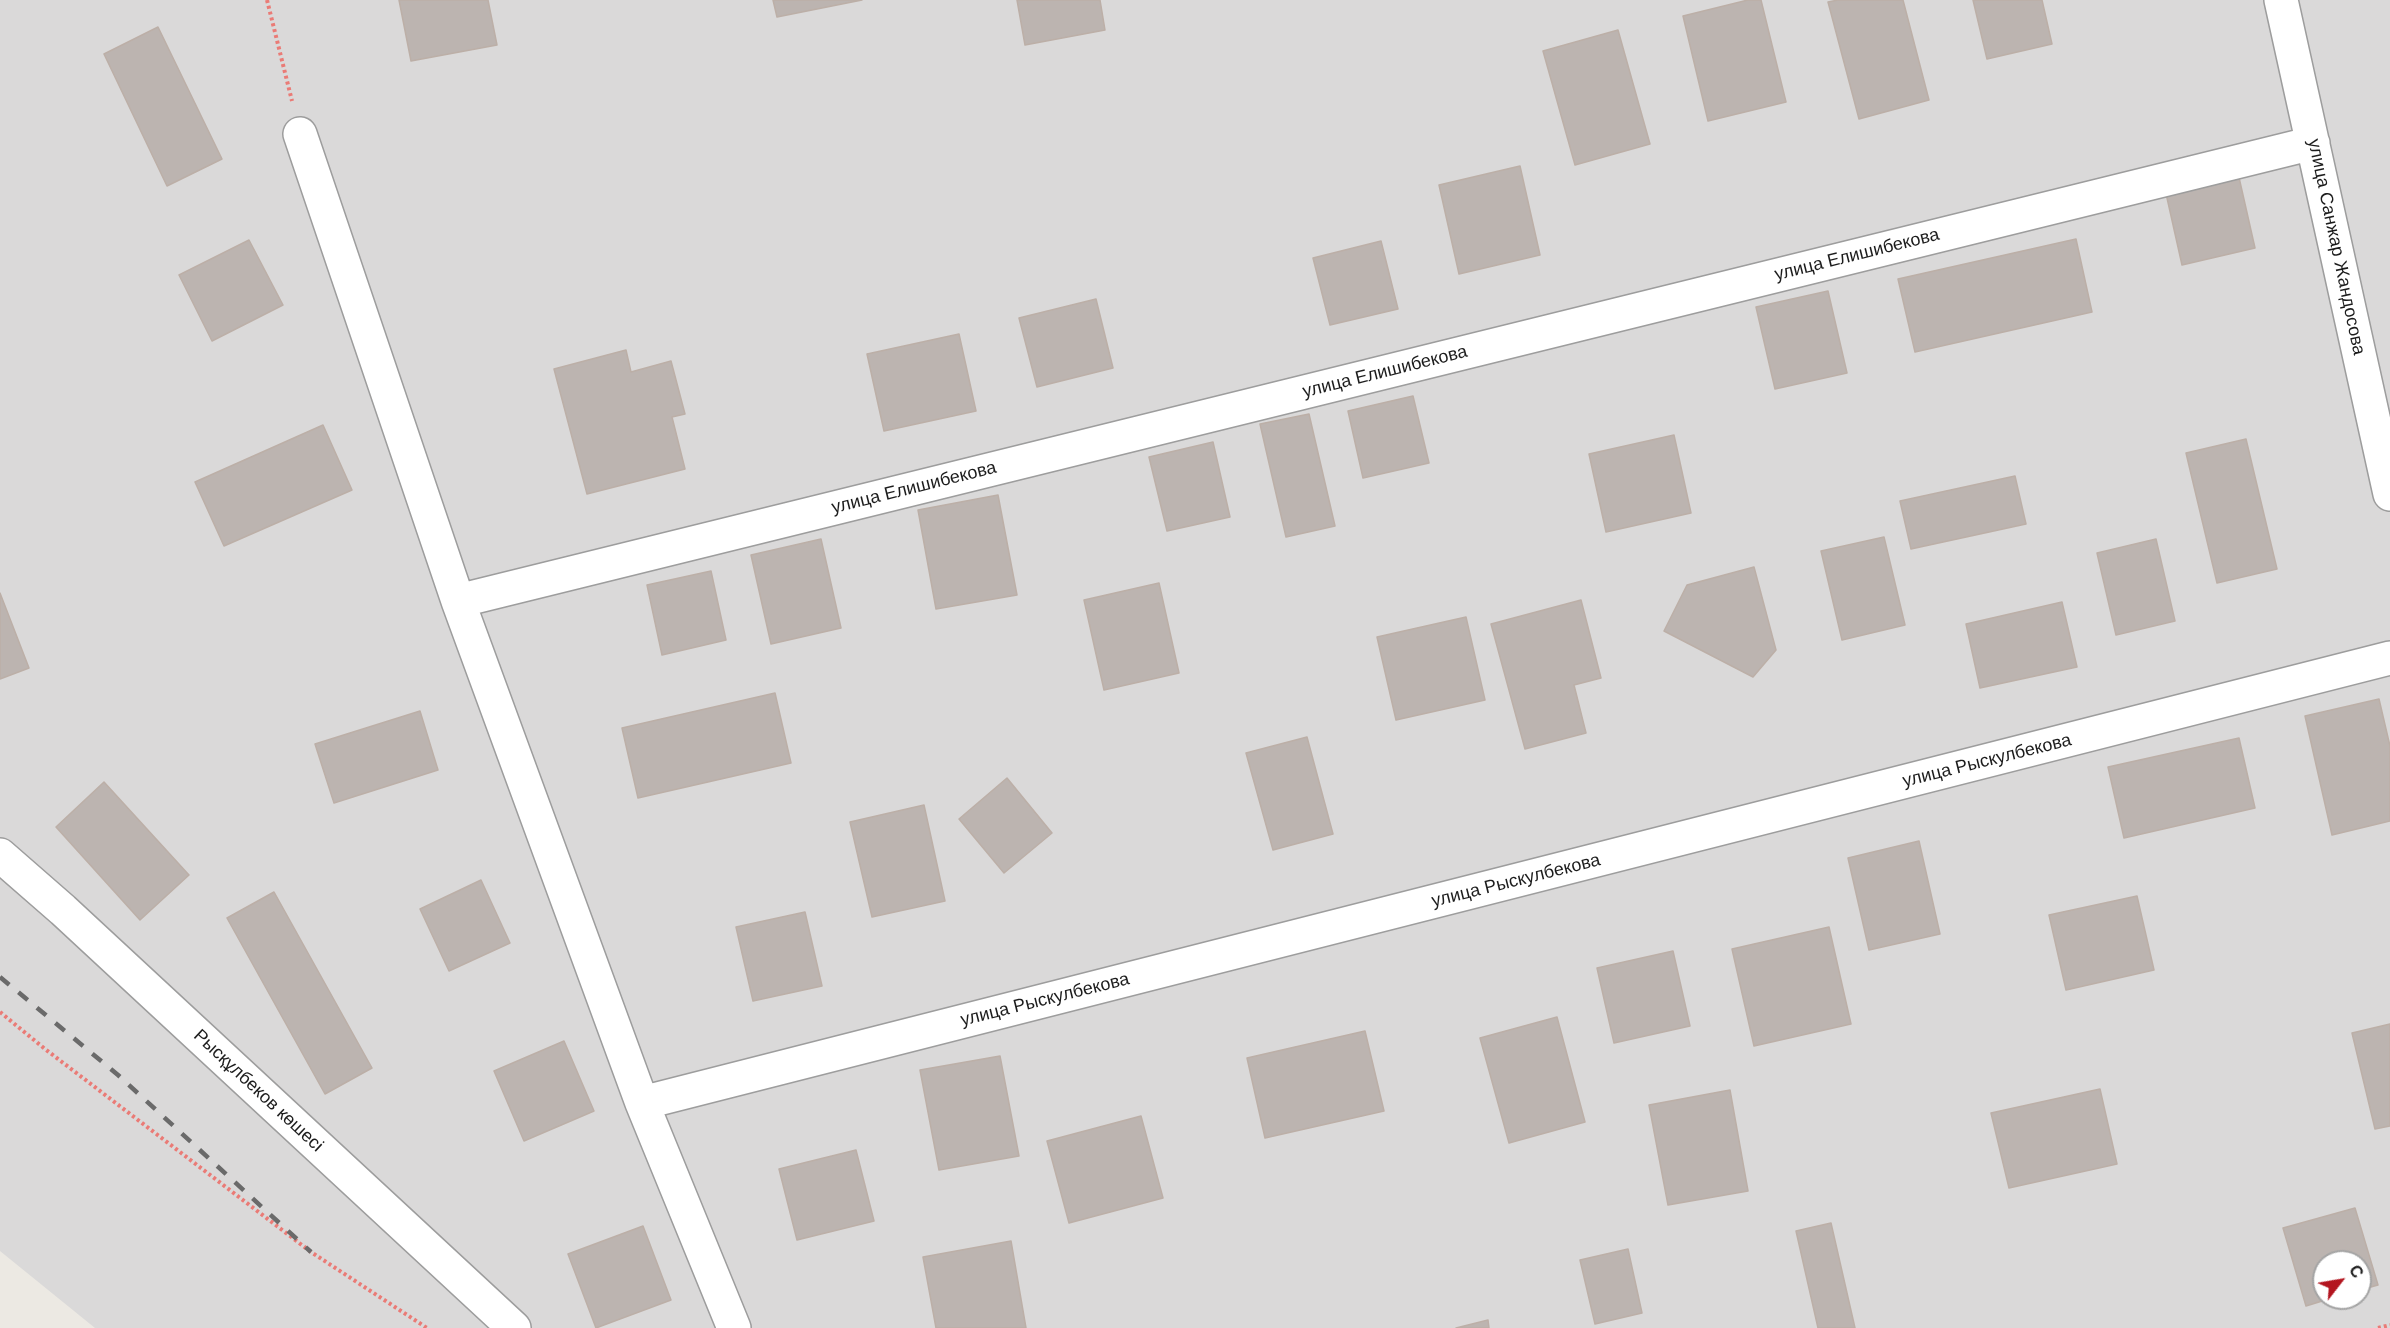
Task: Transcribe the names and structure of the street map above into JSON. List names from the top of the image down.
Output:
{
  "streets": {
    "street": [
      "улица Санжар Жандосова",
      "улица Елишибекова",
      "улица Рыскулбекова",
      "Рысқұлбеков көшесі"
    ]
  },
  "crossings": [
    ["улица Санжар Жандосова", "улица Елишибекова"]
  ],
  "north": "top right"
}
